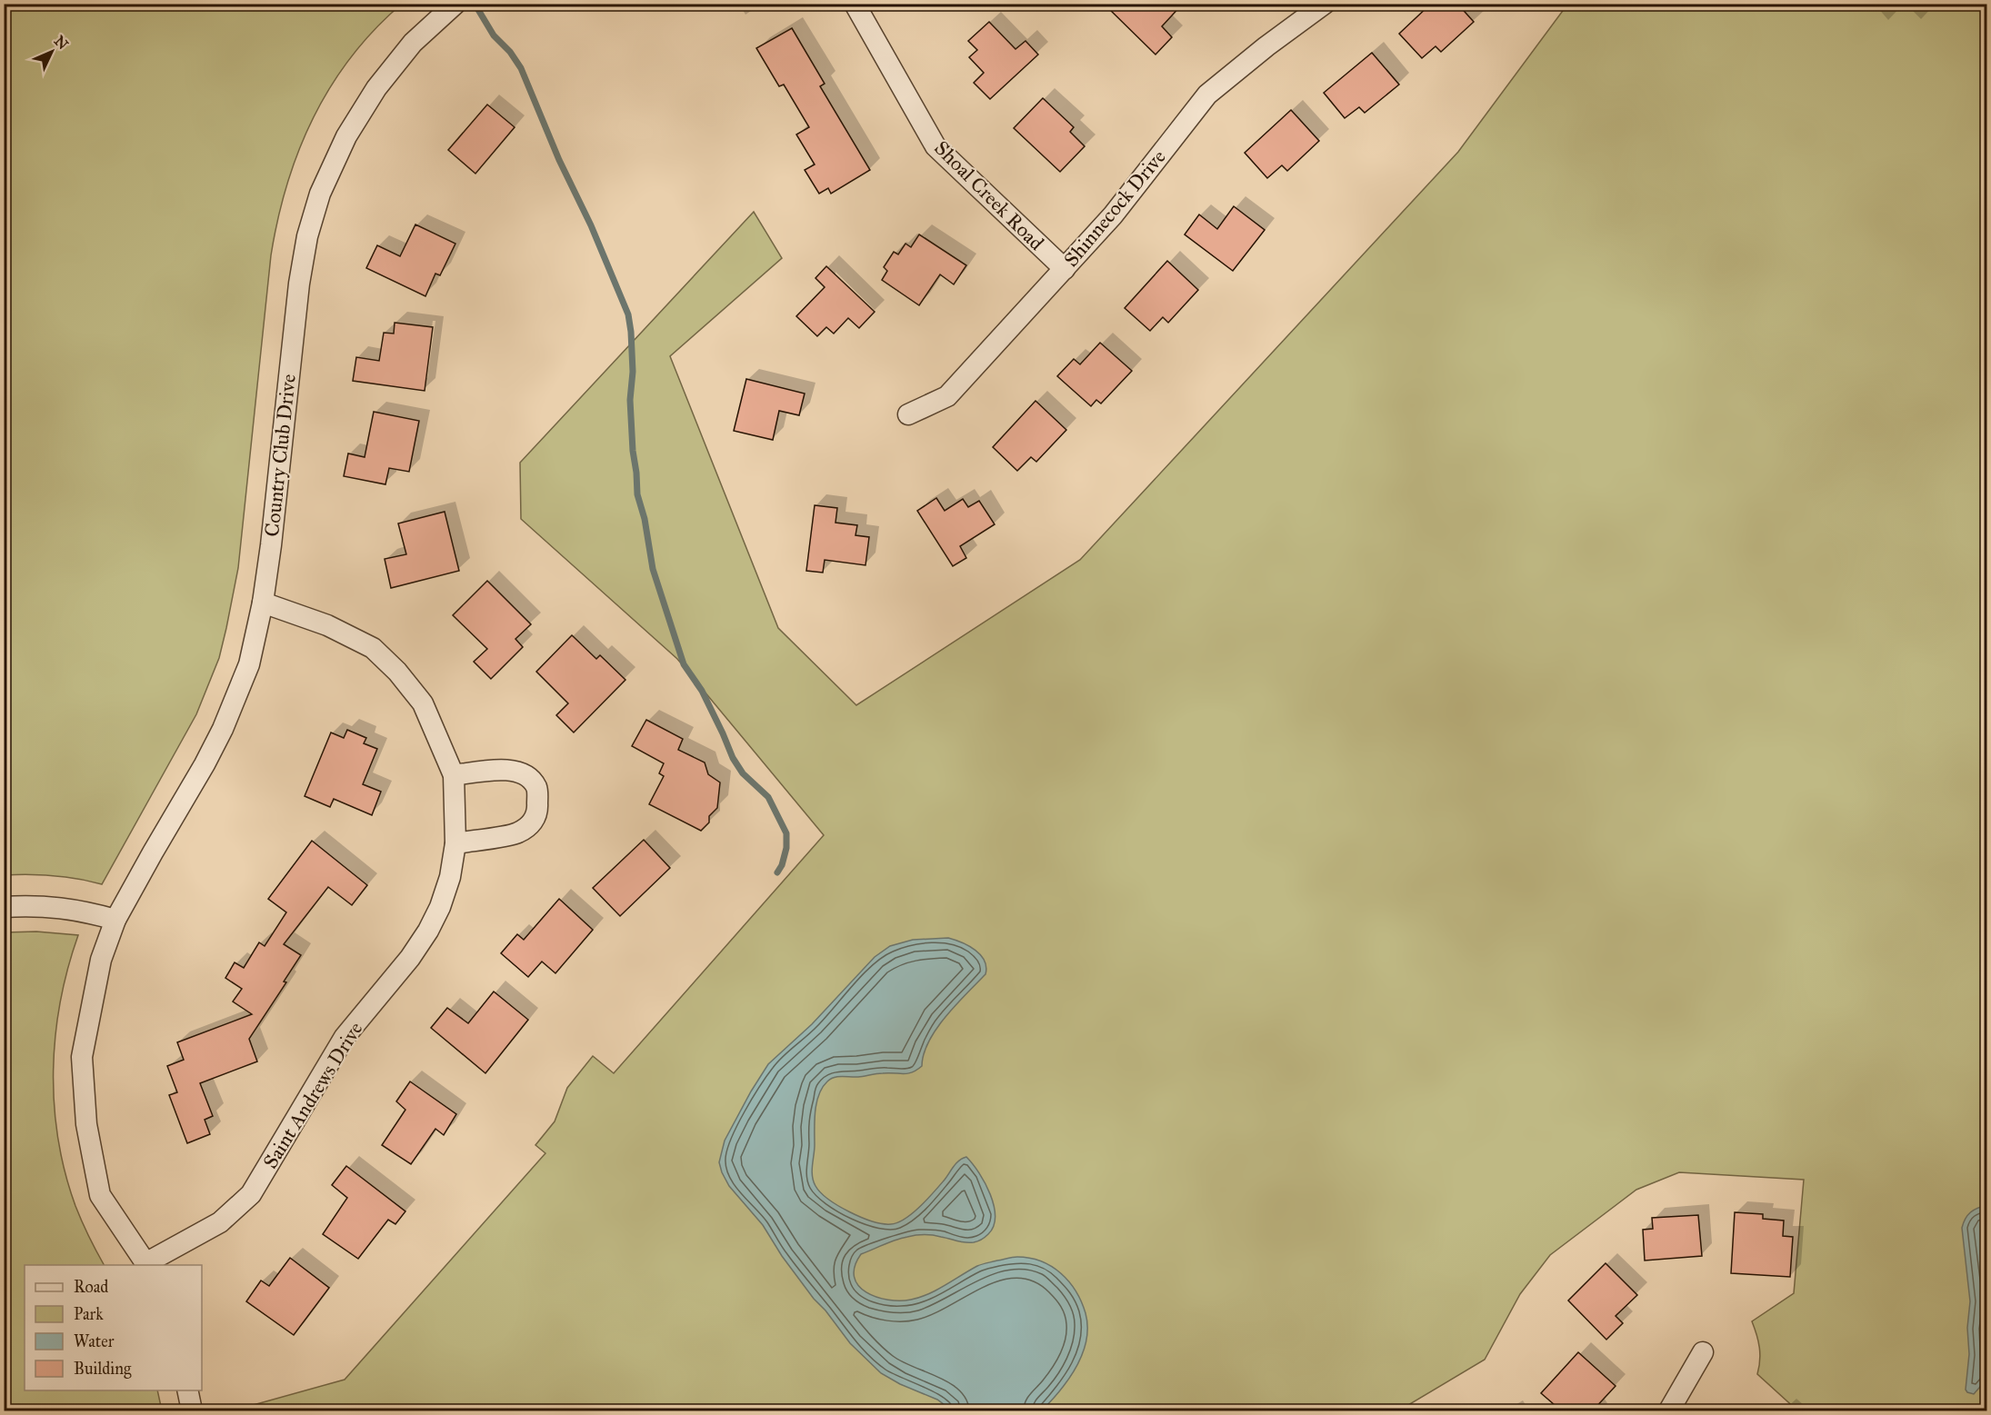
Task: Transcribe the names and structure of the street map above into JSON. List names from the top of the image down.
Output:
{
  "streets": {
    "street": [
      "Shoal Creek Road",
      "Shinnecock Drive",
      "Country Club Drive",
      "Saint Andrews Drive"
    ]
  },
  "crossings": [
    ["Shoal Creek Road", "Shinnecock Drive"],
    ["Country Club Drive", "Saint Andrews Drive"]
  ],
  "legend": [
    "Road",
    "Park",
    "Water",
    "Building"
  ],
  "north": "top right"
}
